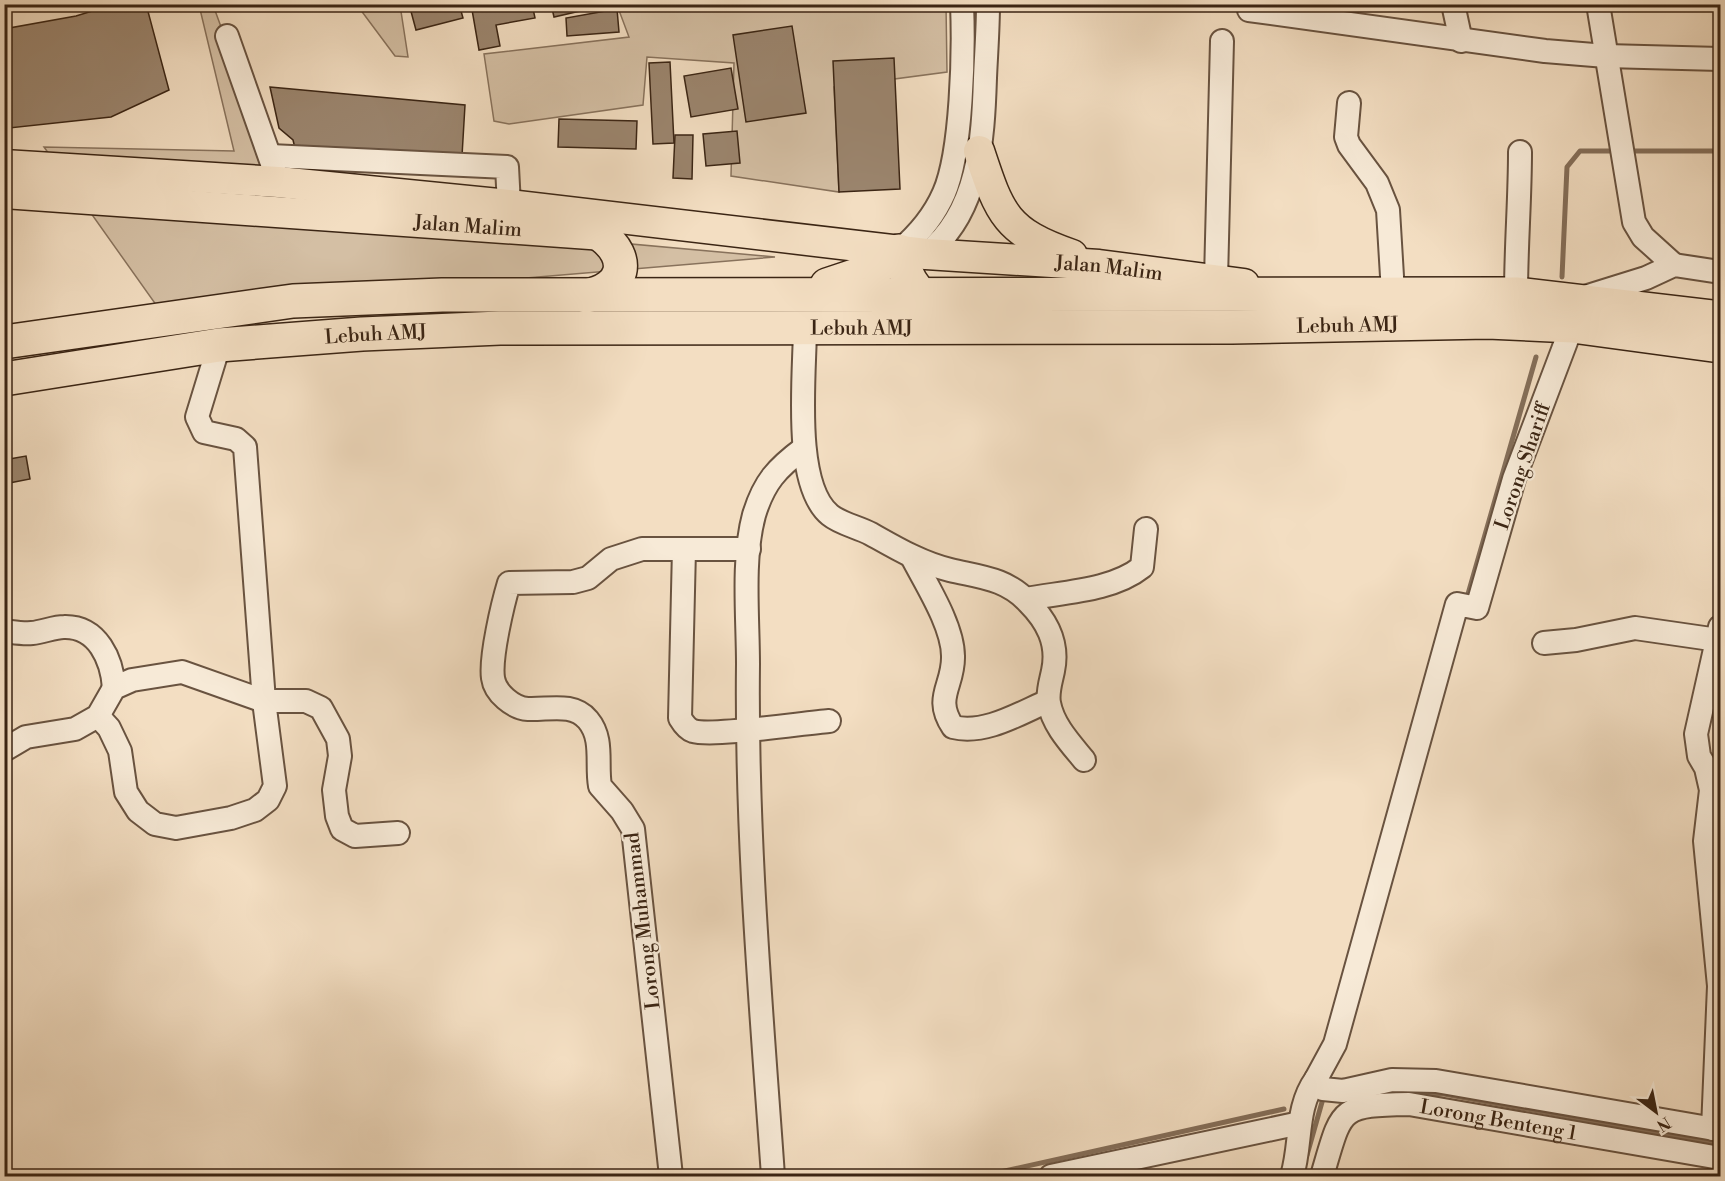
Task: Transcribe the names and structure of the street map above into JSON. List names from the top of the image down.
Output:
{
  "streets": {
    "highway": ["Lebuh AMJ"],
    "main road": ["Jalan Malim"],
    "street": ["Lorong Shariff", "Lorong Muhammad", "Lorong Benteng 1"]
  },
  "crossings": [
    ["Jalan Malim", "Lebuh AMJ"],
    ["Lebuh AMJ", "Lorong Shariff"],
    ["Lorong Shariff", "Lorong Benteng 1"]
  ],
  "north": "bottom right"
}
